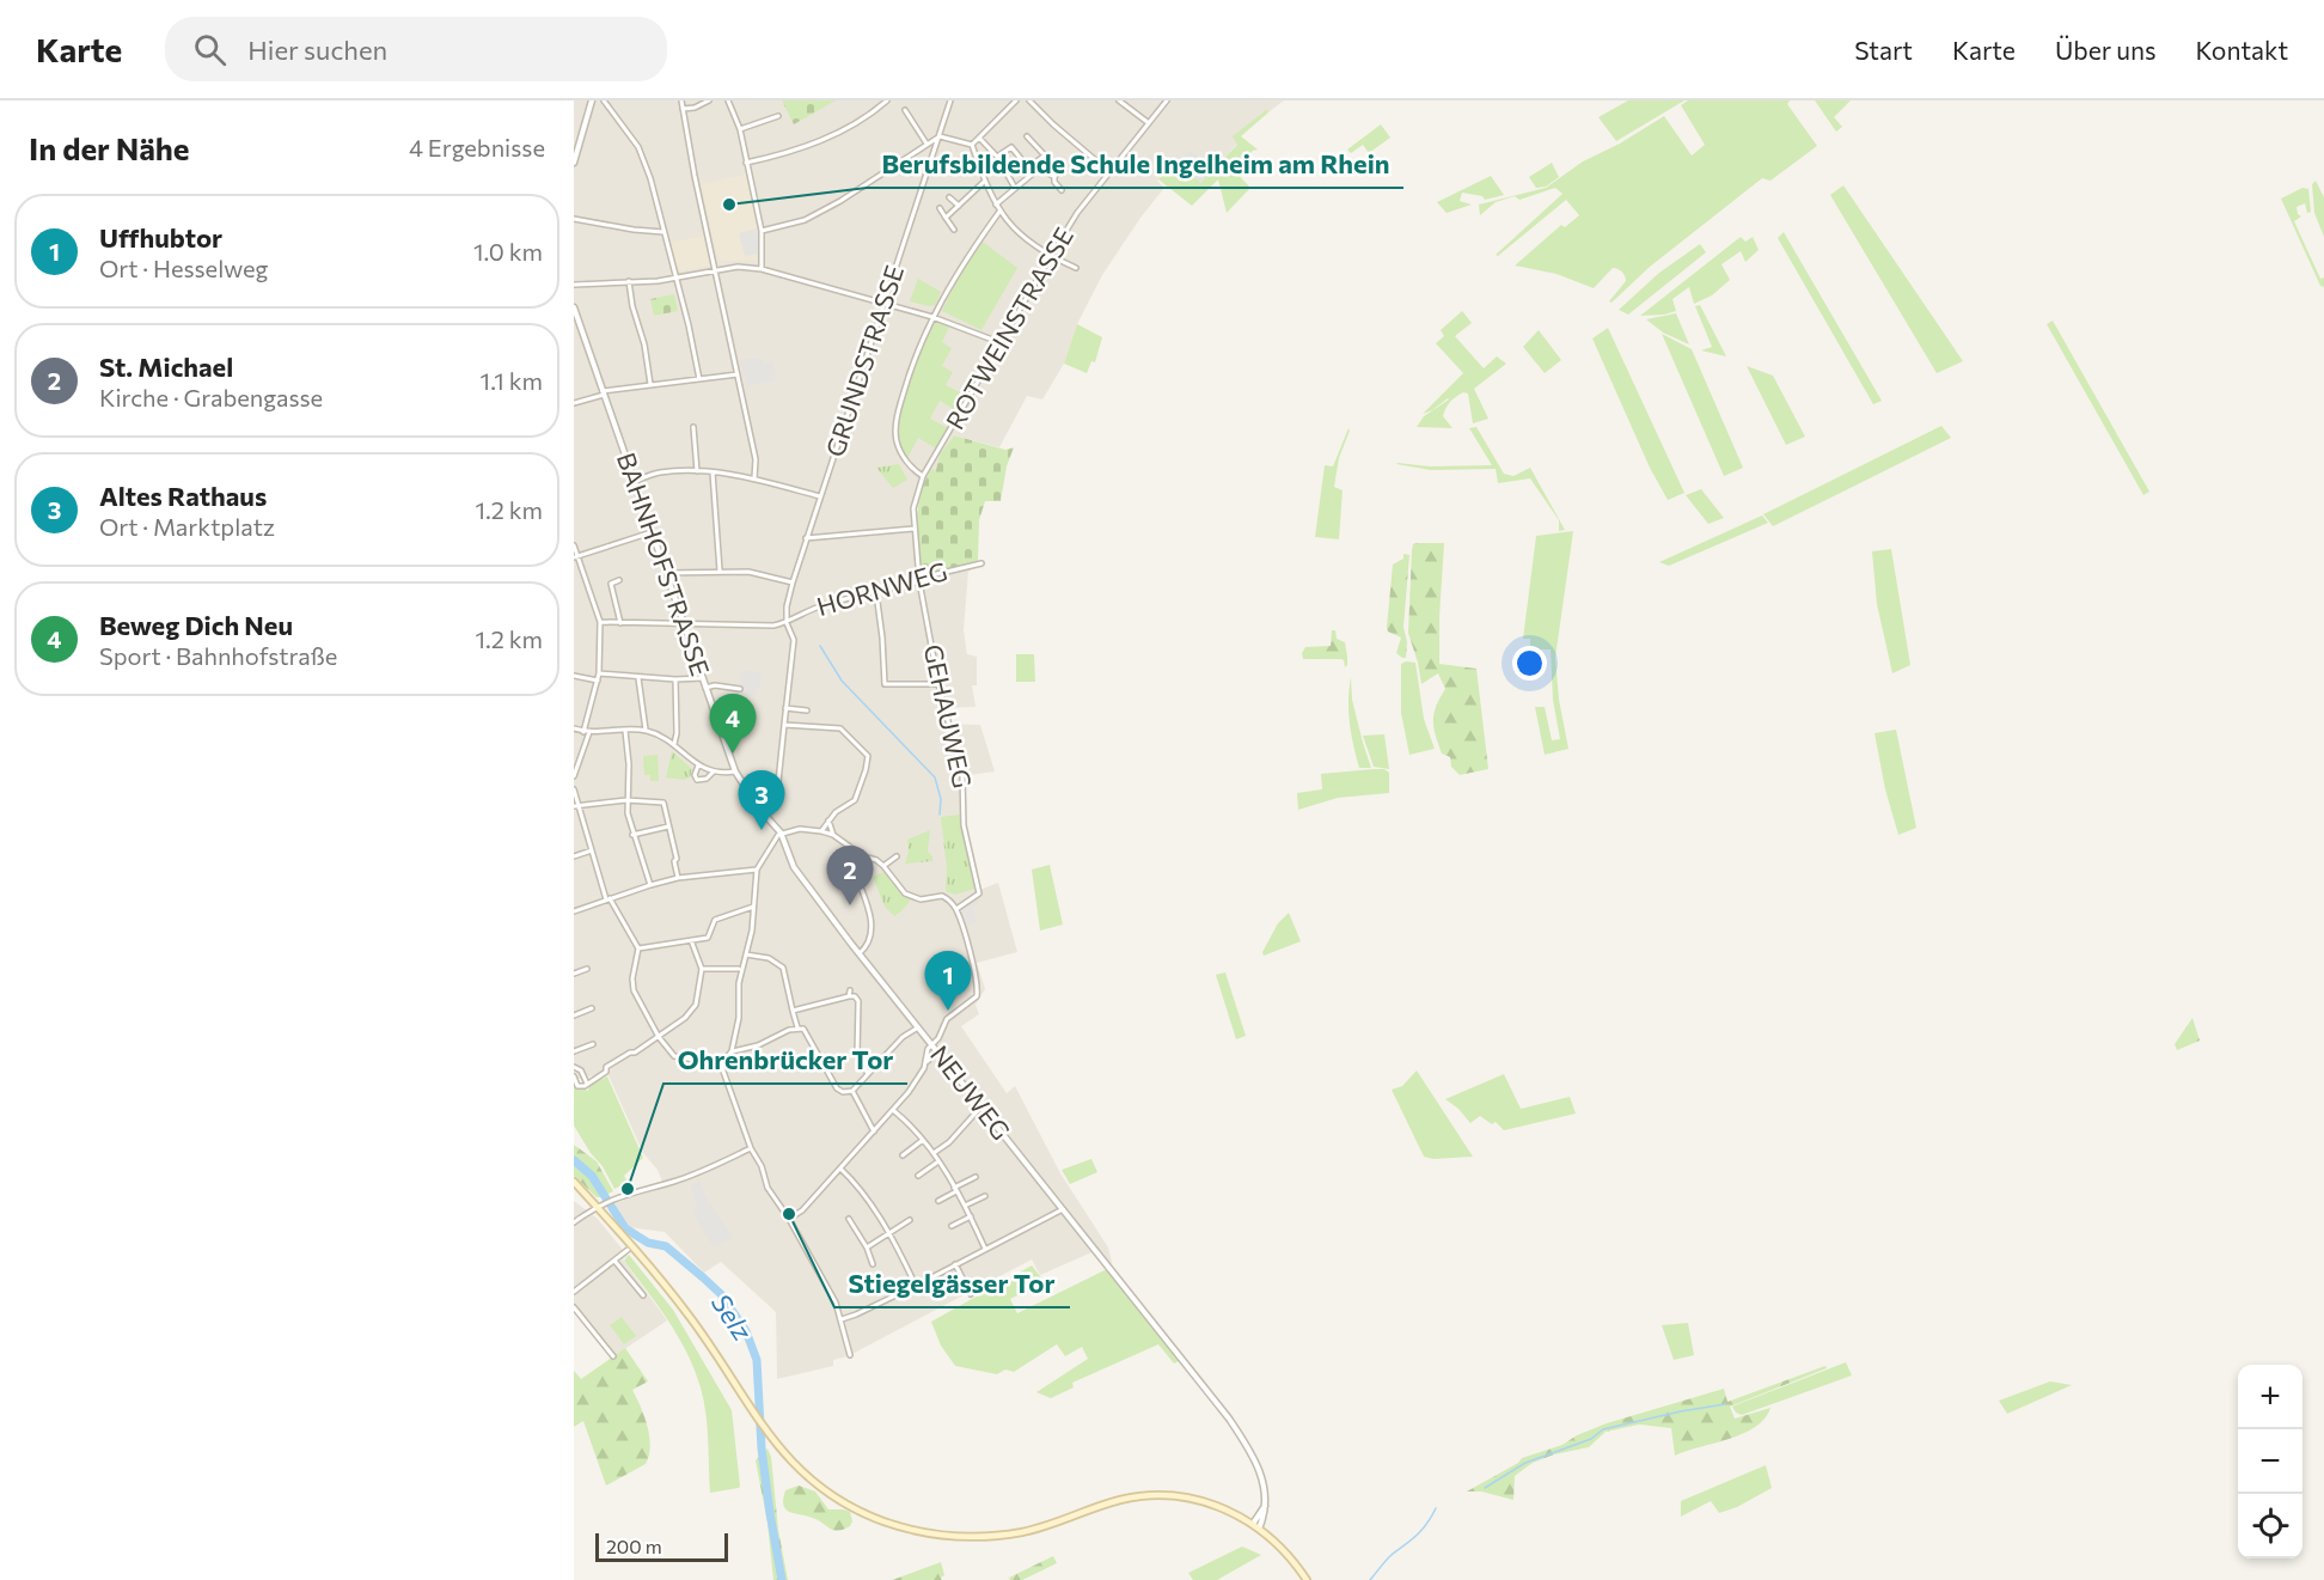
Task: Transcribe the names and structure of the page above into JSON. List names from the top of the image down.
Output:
{
  "streets": {
    "street": [
      "ROTWEINSTRASSE",
      "GRUNDSTRASSE",
      "BAHNHOFSTRASSE",
      "HORNWEG",
      "GEHAUWEG",
      "NEUWEG"
    ]
  },
  "crossings": [
    ["ROTWEINSTRASSE", "HORNWEG"],
    ["ROTWEINSTRASSE", "GEHAUWEG"],
    ["GRUNDSTRASSE", "HORNWEG"],
    ["BAHNHOFSTRASSE", "HORNWEG"],
    ["BAHNHOFSTRASSE", "NEUWEG"],
    ["HORNWEG", "GEHAUWEG"]
  ],
  "water": ["Selz"],
  "places": ["Berufsbildende Schule Ingelheim am Rhein", "Ohrenbrücker Tor", "Stiegelgässer Tor"],
  "scale_bar": "200 m",
  "page": {
    "header": "Karte",
    "search": "Hier suchen",
    "nav": [
      "Start",
      "Karte",
      "Über uns",
      "Kontakt"
    ],
    "heading": ["In der Nähe", "4 Ergebnisse"],
    "list": [
      {
        "mark": "1",
        "name": "Uffhubtor",
        "note": "Ort · Hesselweg",
        "value": "1.0 km"
      },
      {
        "mark": "2",
        "name": "St. Michael",
        "note": "Kirche · Grabengasse",
        "value": "1.1 km"
      },
      {
        "mark": "3",
        "name": "Altes Rathaus",
        "note": "Ort · Marktplatz",
        "value": "1.2 km"
      },
      {
        "mark": "4",
        "name": "Beweg Dich Neu",
        "note": "Sport · Bahnhofstraße",
        "value": "1.2 km"
      }
    ],
    "pins": [
      "4",
      "3",
      "2",
      "1"
    ],
    "map_buttons": ["+", "−"],
    "scale": "200 m"
  }
}
